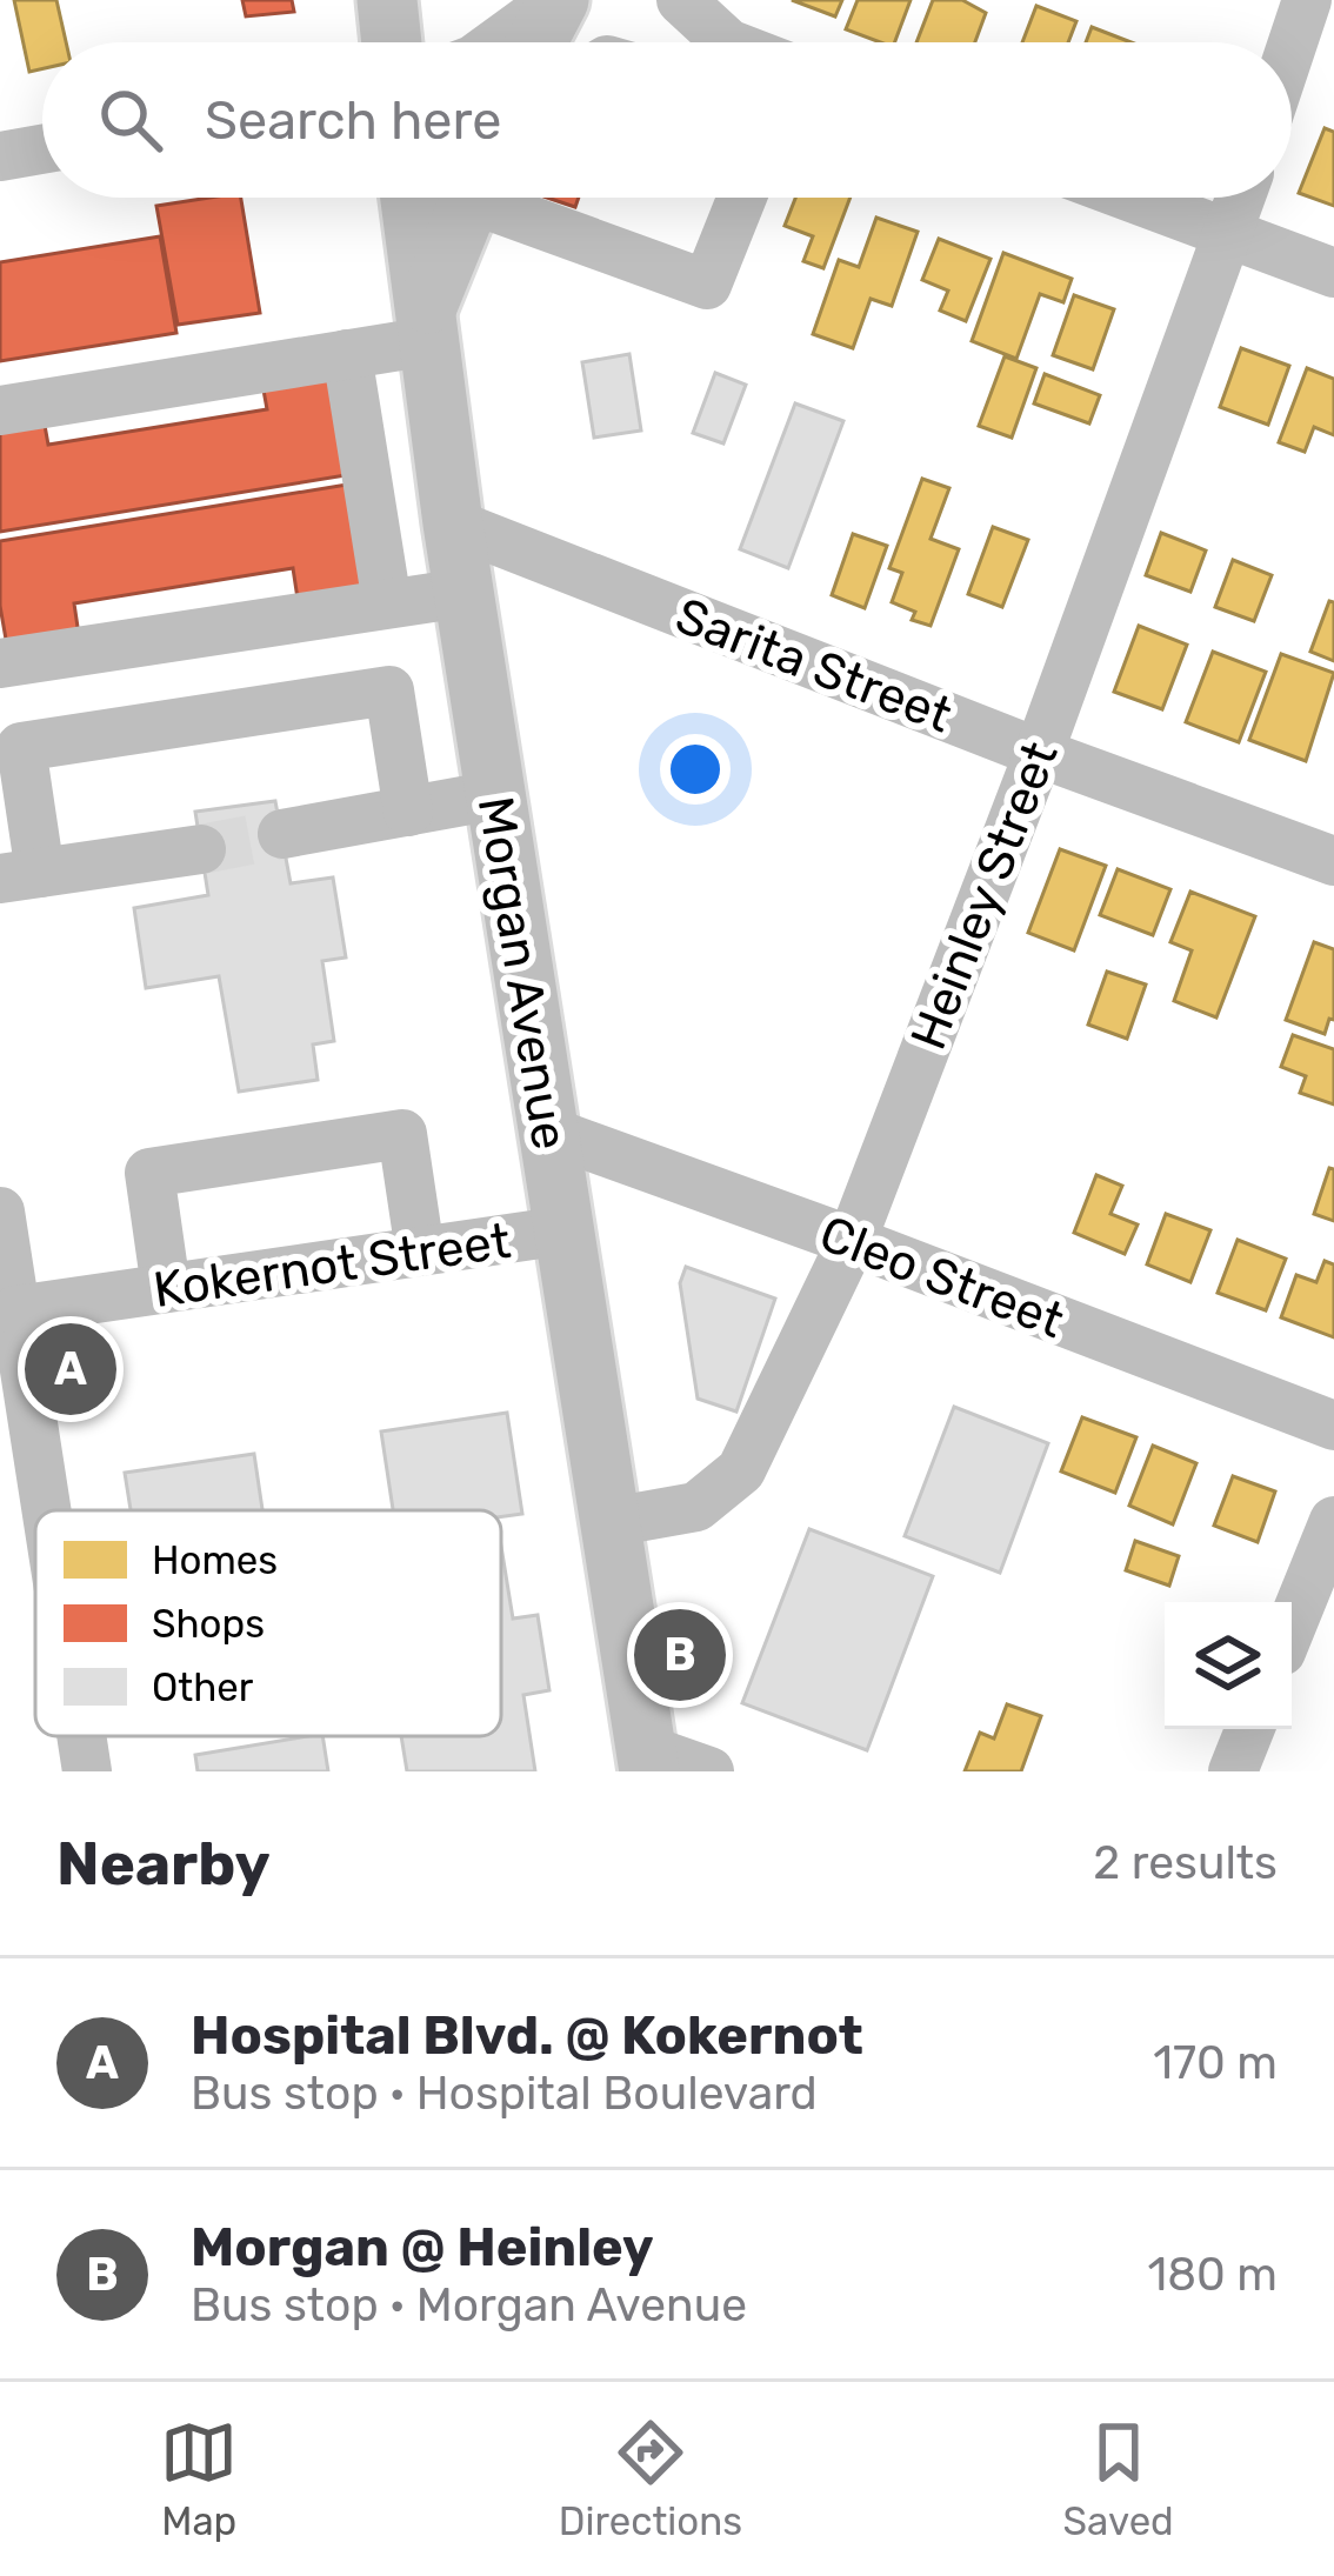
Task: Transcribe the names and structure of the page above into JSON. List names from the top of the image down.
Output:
{
  "streets": {
    "main road": ["Morgan Avenue"],
    "street": [
      "Sarita Street",
      "Heinley Street",
      "Kokernot Street",
      "Cleo Street"
    ]
  },
  "crossings": [
    ["Sarita Street", "Heinley Street"],
    ["Sarita Street", "Morgan Avenue"],
    ["Heinley Street", "Morgan Avenue"],
    ["Heinley Street", "Cleo Street"],
    ["Morgan Avenue", "Kokernot Street"],
    ["Morgan Avenue", "Cleo Street"]
  ],
  "legend": ["Homes", "Shops", "Other"],
  "page": {
    "search": "Search here",
    "pins": ["A", "B"],
    "heading": ["Nearby", "2 results"],
    "list": [
      {
        "mark": "A",
        "name": "Hospital Blvd. @ Kokernot",
        "note": "Bus stop · Hospital Boulevard",
        "value": "170 m"
      },
      {
        "mark": "B",
        "name": "Morgan @ Heinley",
        "note": "Bus stop · Morgan Avenue",
        "value": "180 m"
      }
    ],
    "nav": ["Map", "Directions", "Saved"]
  }
}
